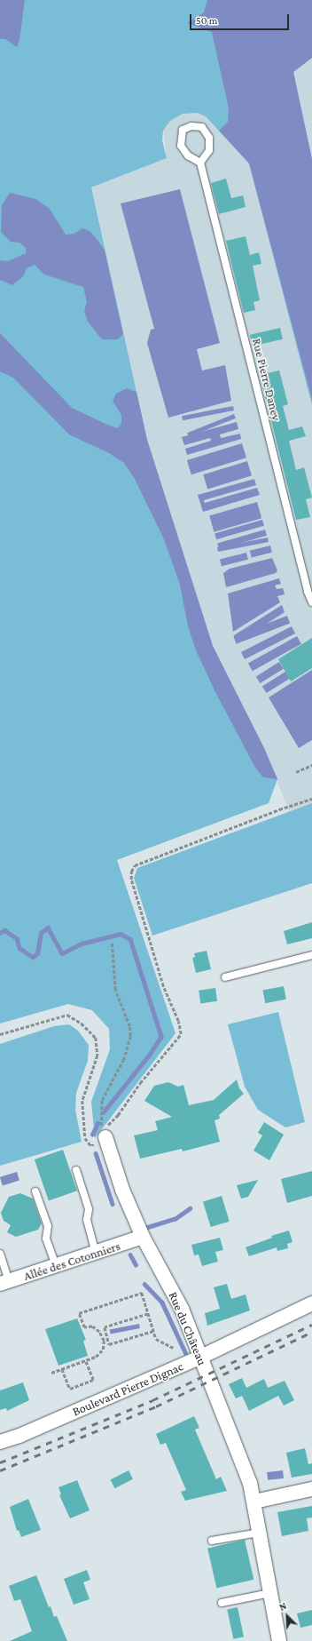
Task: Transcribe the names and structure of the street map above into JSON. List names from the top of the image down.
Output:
{
  "streets": {
    "street": ["Allée des Cotonniers", "Rue du Château", "Boulevard Pierre Dignac"],
    "lane": ["Rue Pierre Daney"]
  },
  "crossings": [
    ["Allée des Cotonniers", "Rue du Château"],
    ["Rue du Château", "Boulevard Pierre Dignac"]
  ],
  "scale_bar": "50 m",
  "north": "top left"
}
